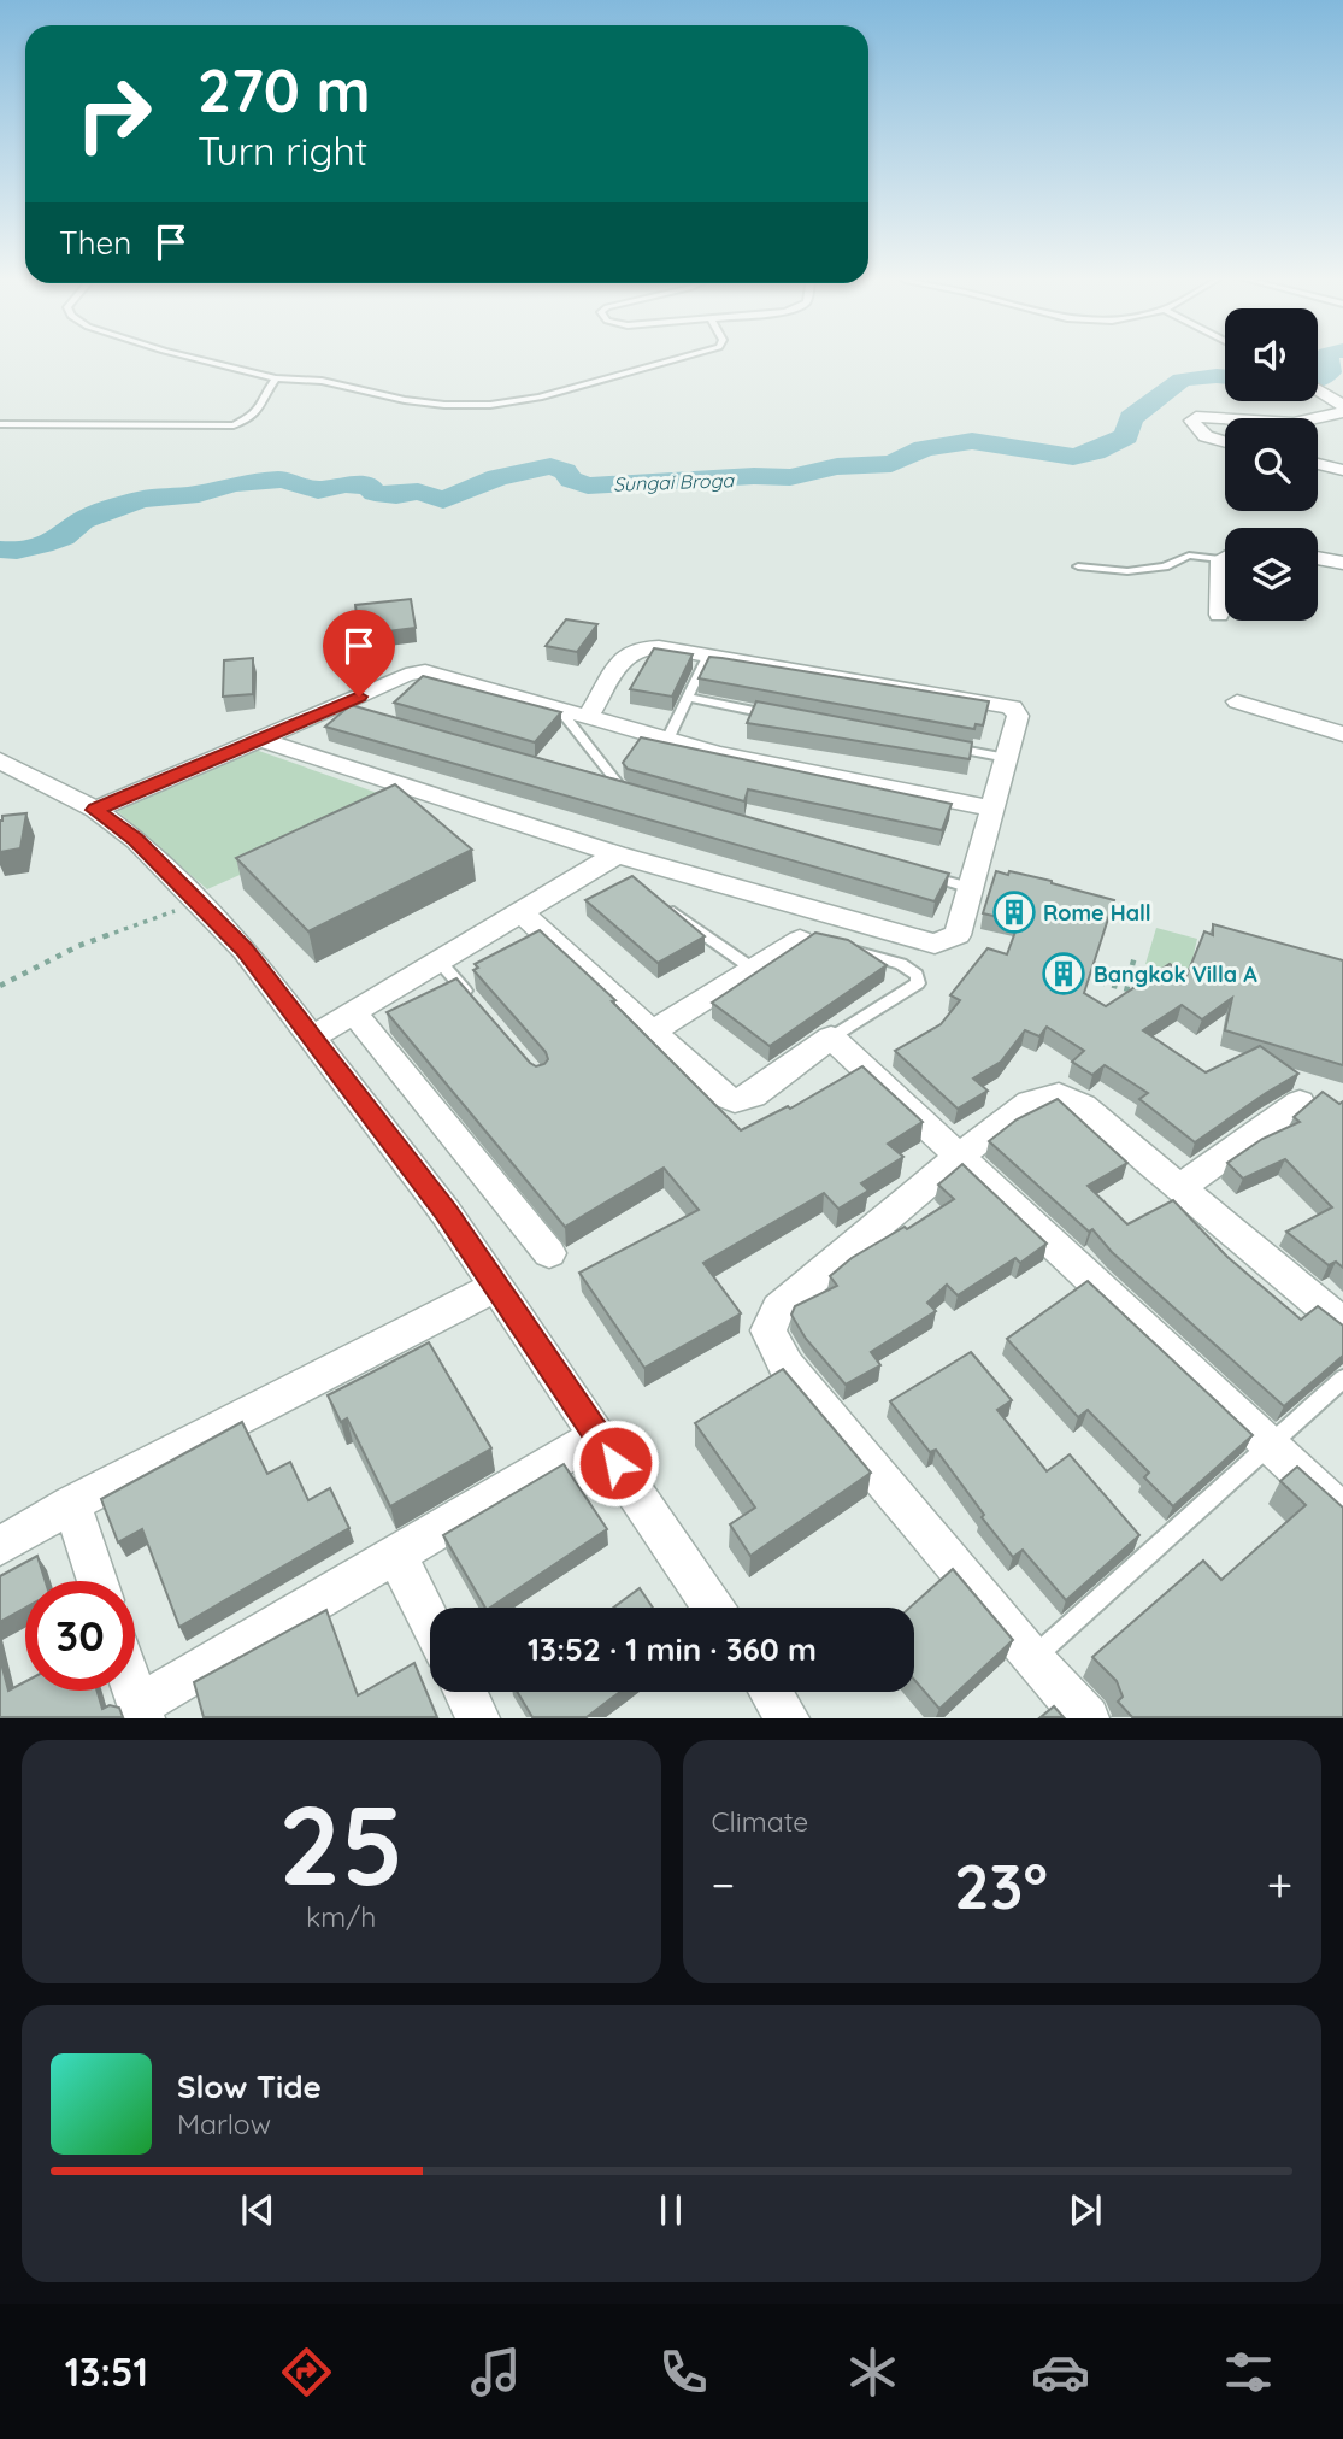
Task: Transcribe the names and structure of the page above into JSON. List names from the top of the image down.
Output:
{
  "water": ["Sungai Broga"],
  "places": {
    "building": ["Rome Hall", "Bangkok Villa A"]
  },
  "page": {
    "turn": ["270 m", "Turn right"],
    "then": "Then",
    "limit": "30",
    "trip": "13:52 · 1 min · 360 m",
    "tile": [
      ["25", "km/h"],
      "Climate"
    ],
    "heat": ["−", "23°", "+"],
    "song": ["Slow Tide", "Marlow"],
    "tabs": "13:51"
  }
}
